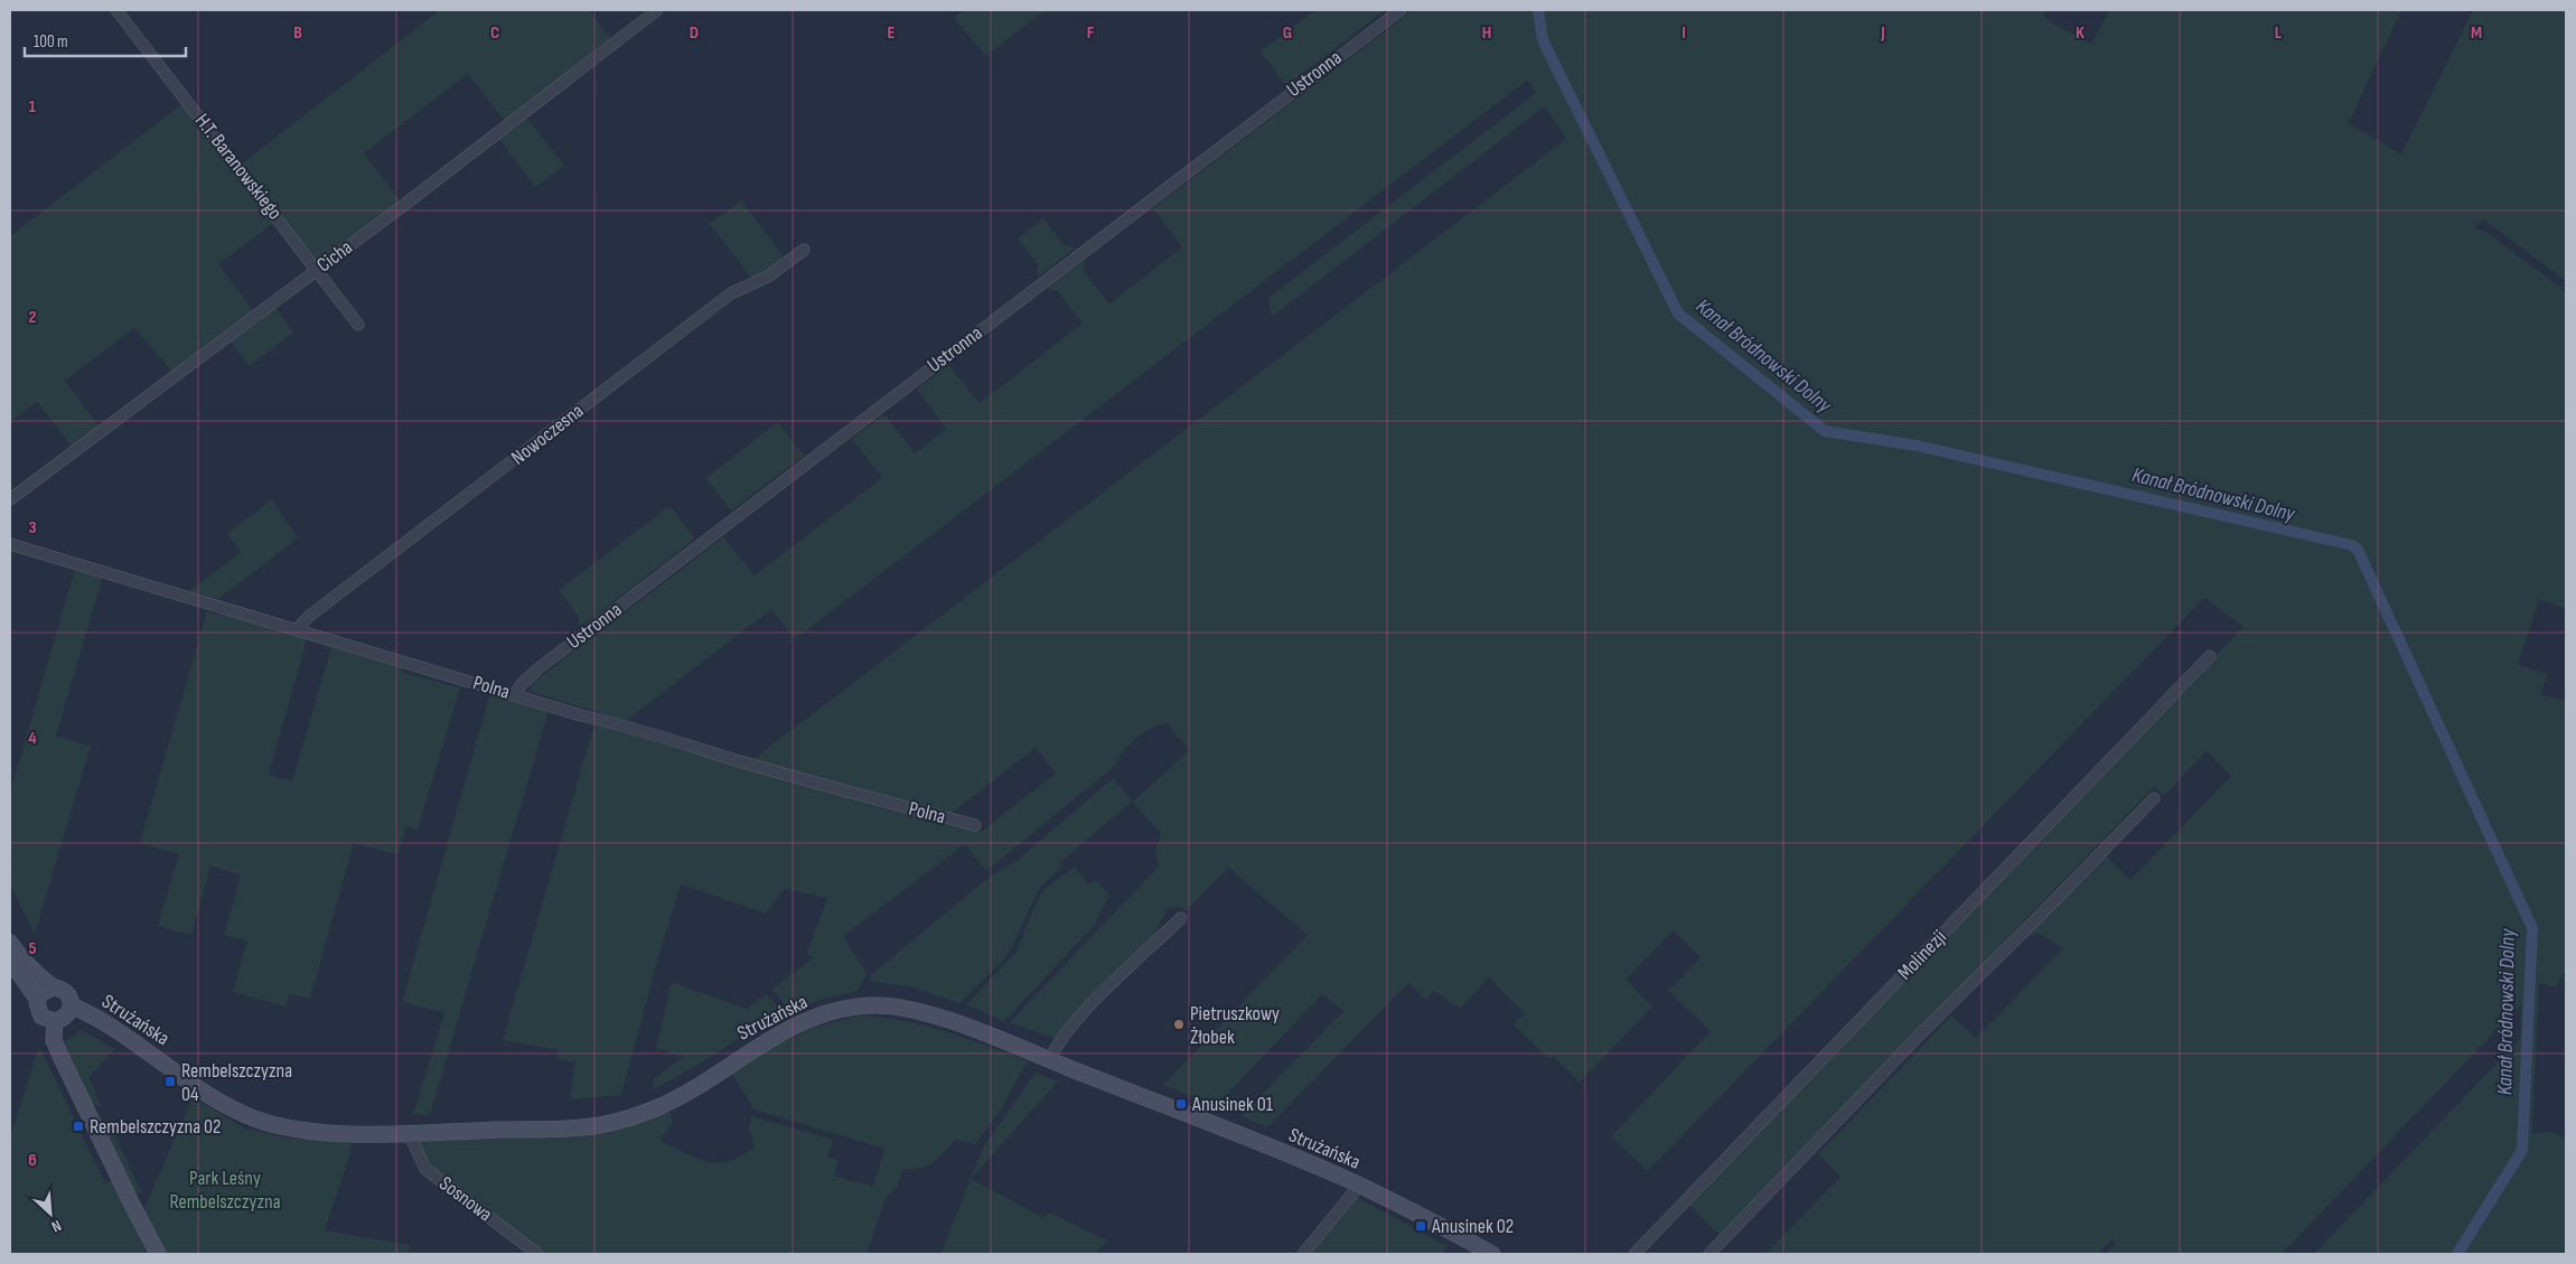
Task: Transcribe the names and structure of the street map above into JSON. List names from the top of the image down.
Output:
{
  "streets": {
    "main road": ["Strużańska"],
    "street": [
      "Ustronna",
      "H.T. Baranowskiego",
      "Cicha",
      "Nowoczesna",
      "Polna",
      "Molinezji",
      "Sosnowa"
    ]
  },
  "crossings": [
    ["Ustronna", "Polna"],
    ["H.T. Baranowskiego", "Cicha"],
    ["Nowoczesna", "Polna"],
    ["Strużańska", "Sosnowa"]
  ],
  "water": ["Kanał Bródnowski Dolny"],
  "parks": ["Park Leśny Rembelszczyzna"],
  "places": {
    "other": ["Pietruszkowy Żłobek"],
    "transit": [
      "Rembelszczyzna 04",
      "Anusinek 01",
      "Rembelszczyzna 02",
      "Anusinek 02"
    ]
  },
  "scale_bar": "100 m",
  "north": "bottom right",
  "grid": {
    "columns": [
      "B",
      "C",
      "D",
      "E",
      "F",
      "G",
      "H",
      "I",
      "J",
      "K",
      "L",
      "M"
    ],
    "rows": [
      "1",
      "2",
      "3",
      "4",
      "5",
      "6"
    ]
  }
}
